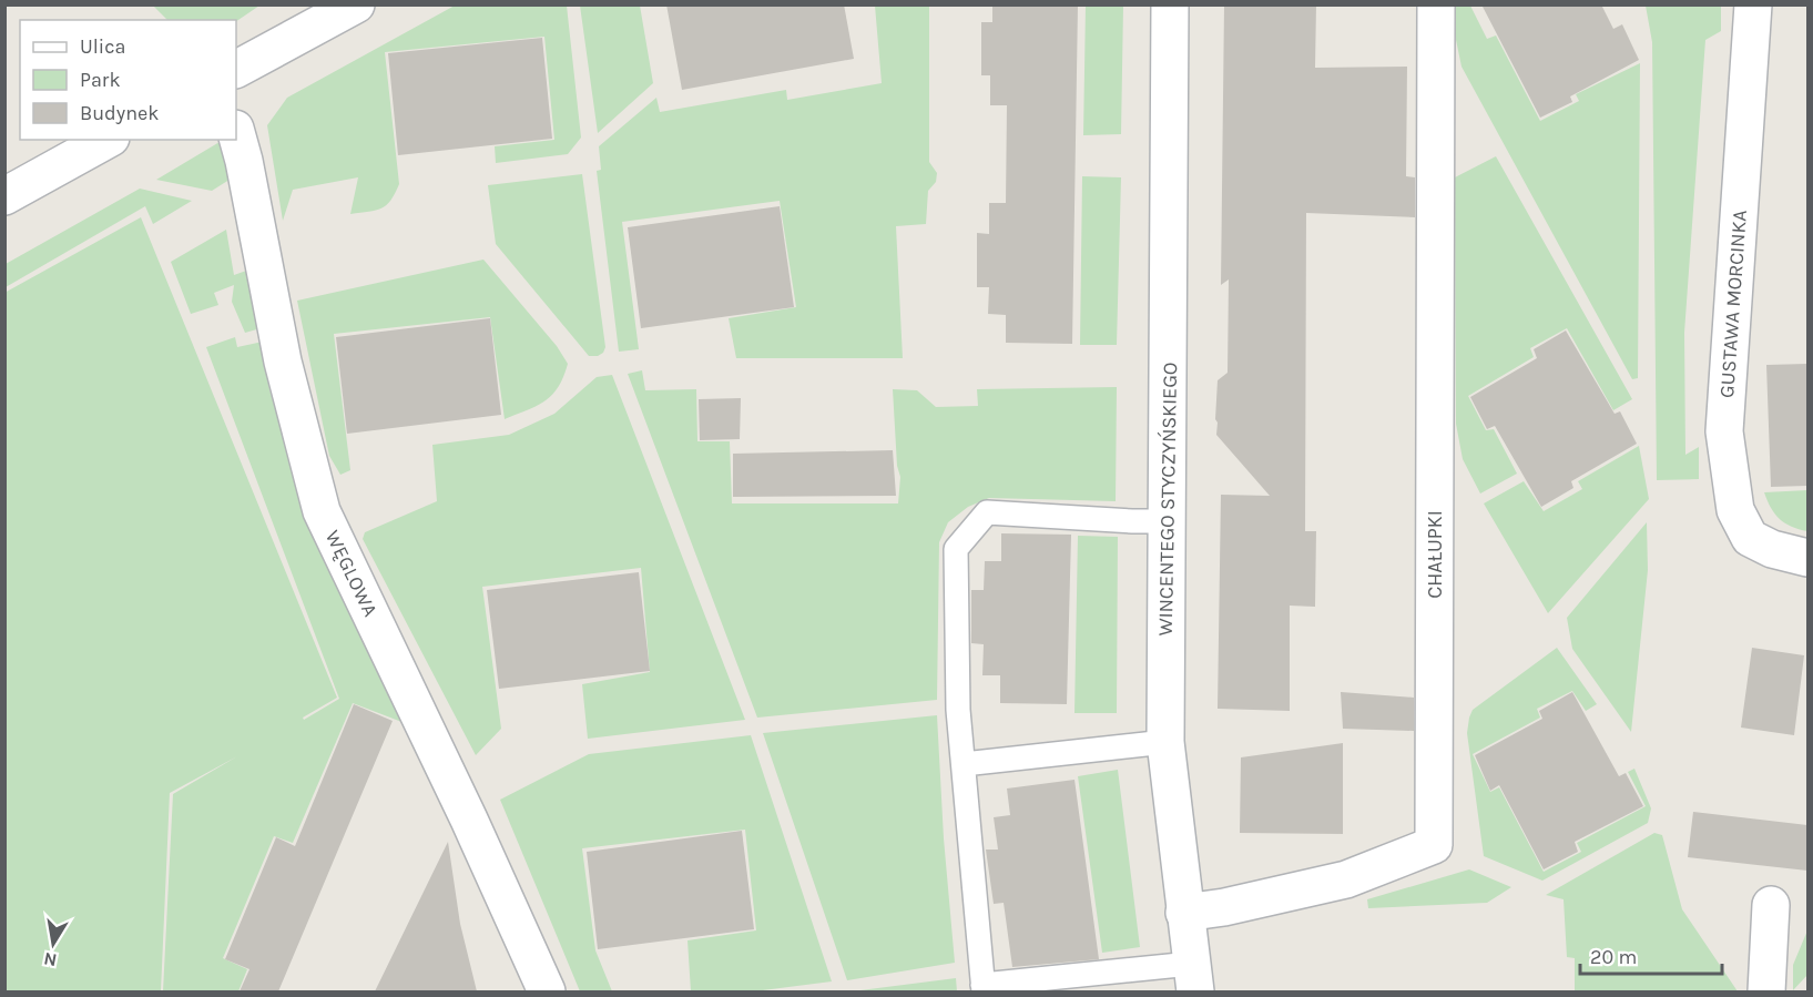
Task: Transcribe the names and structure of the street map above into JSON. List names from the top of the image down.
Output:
{
  "streets": {
    "street": [
      "GUSTAWA MORCINKA",
      "WINCENTEGO STYCZYŃSKIEGO",
      "CHAŁUPKI",
      "WĘGLOWA"
    ]
  },
  "crossings": [
    ["WINCENTEGO STYCZYŃSKIEGO", "CHAŁUPKI"]
  ],
  "legend": ["Ulica", "Park", "Budynek"],
  "scale_bar": "20 m",
  "north": "bottom"
}
